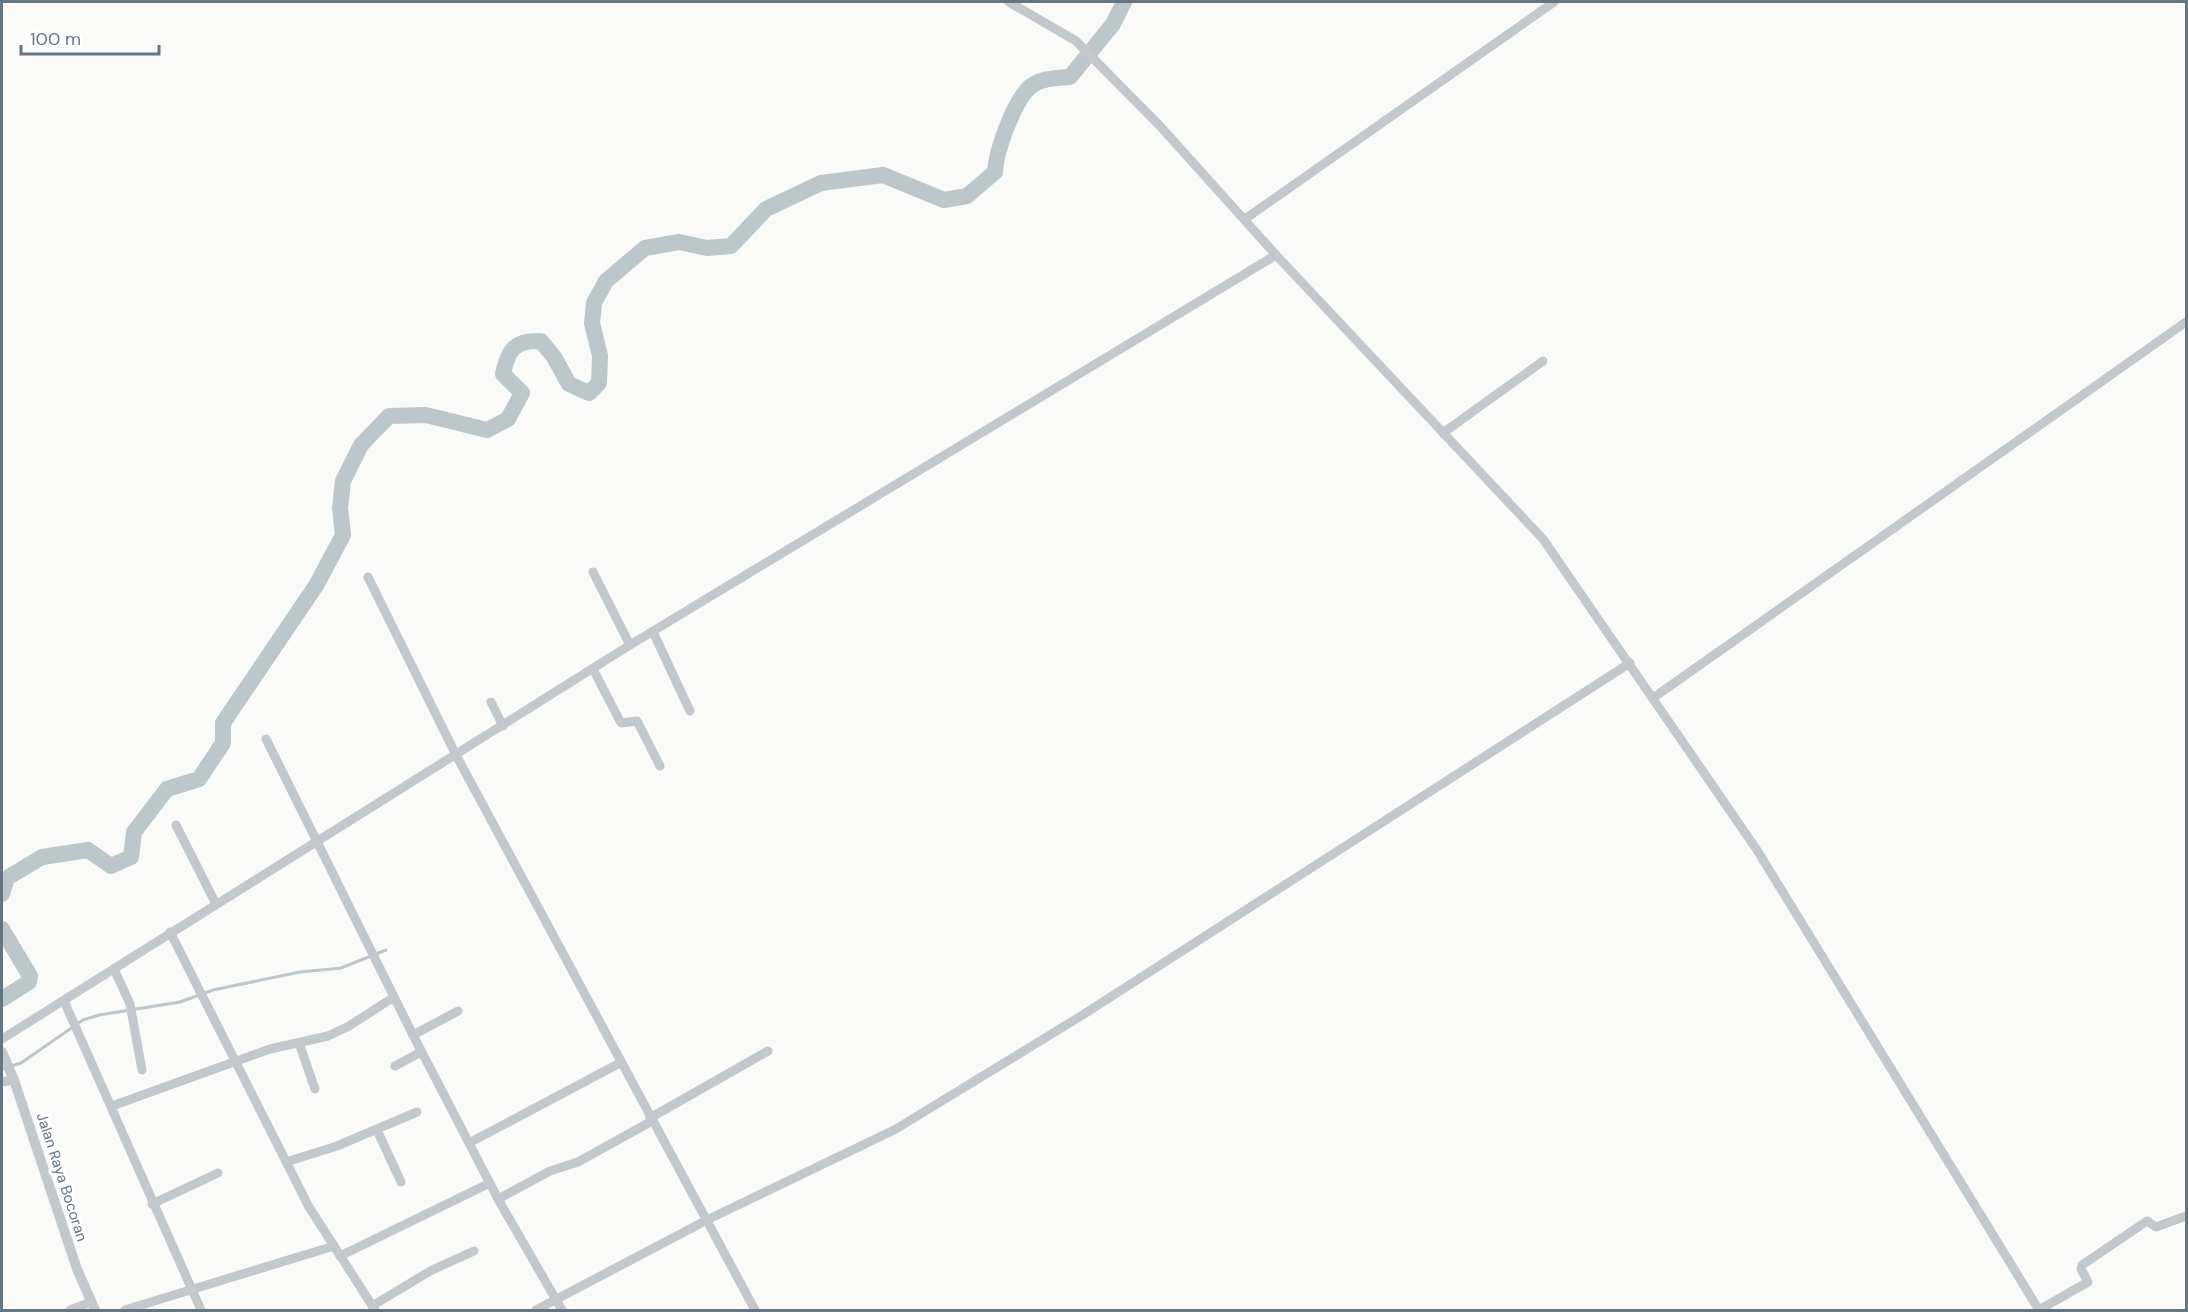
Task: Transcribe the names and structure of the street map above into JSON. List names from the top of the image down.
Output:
{
  "streets": {
    "street": ["Jalan Raya Bocoran"]
  },
  "scale_bar": "100 m"
}
